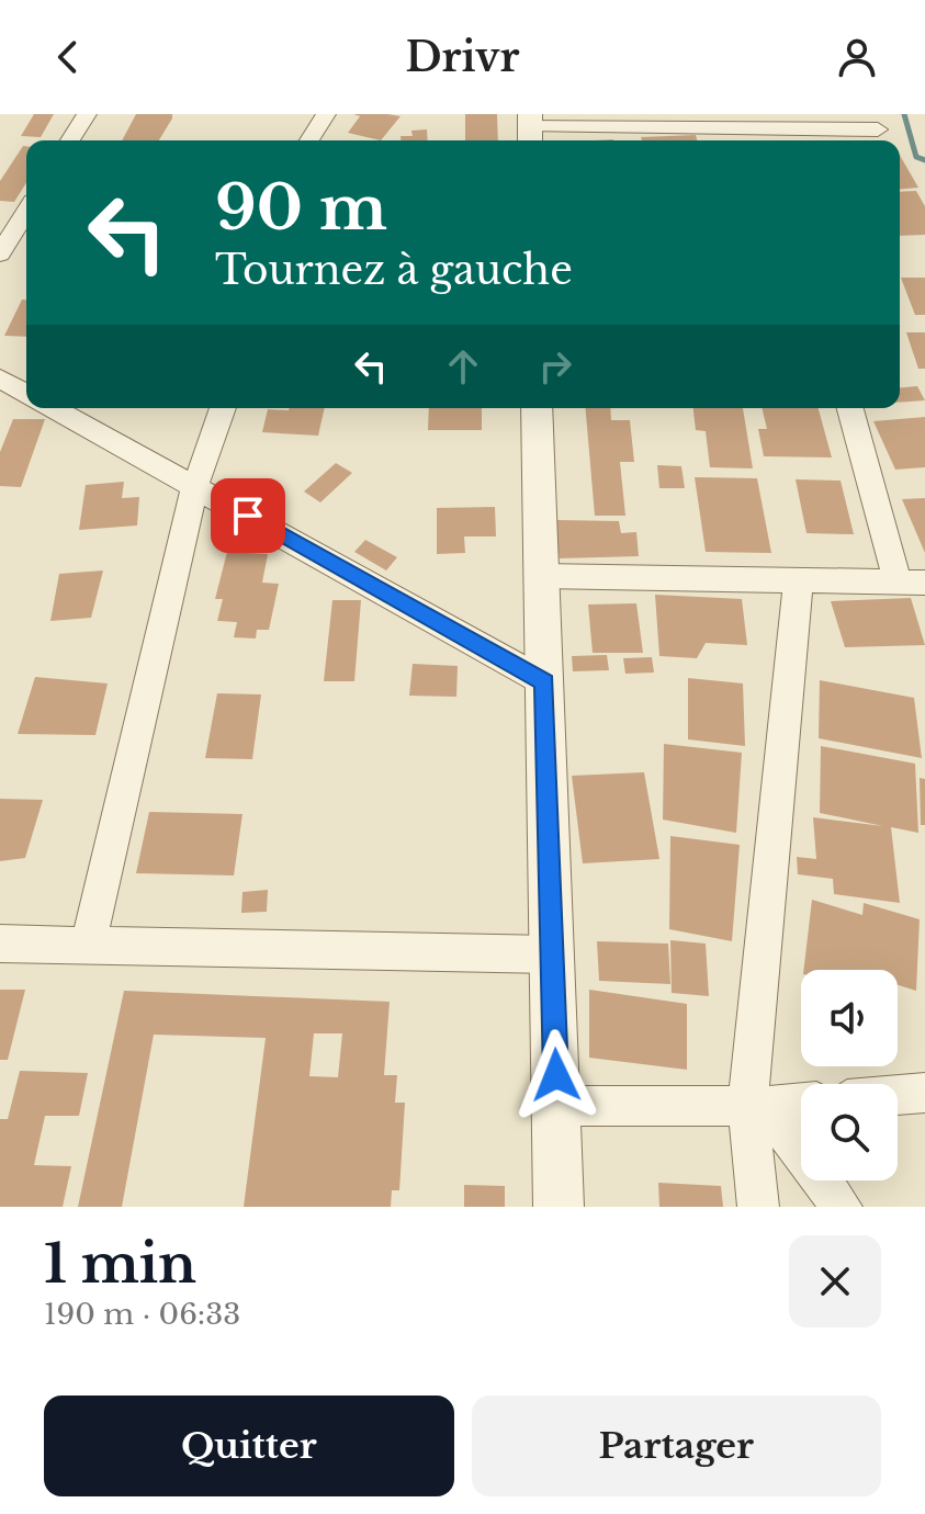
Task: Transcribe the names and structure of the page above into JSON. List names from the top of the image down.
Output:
{
  "page": {
    "header": "Drivr",
    "turn": ["90 m", "Tournez à gauche"],
    "heading": ["1 min", "190 m · 06:33"],
    "buttons": ["Quitter", "Partager"]
  }
}
